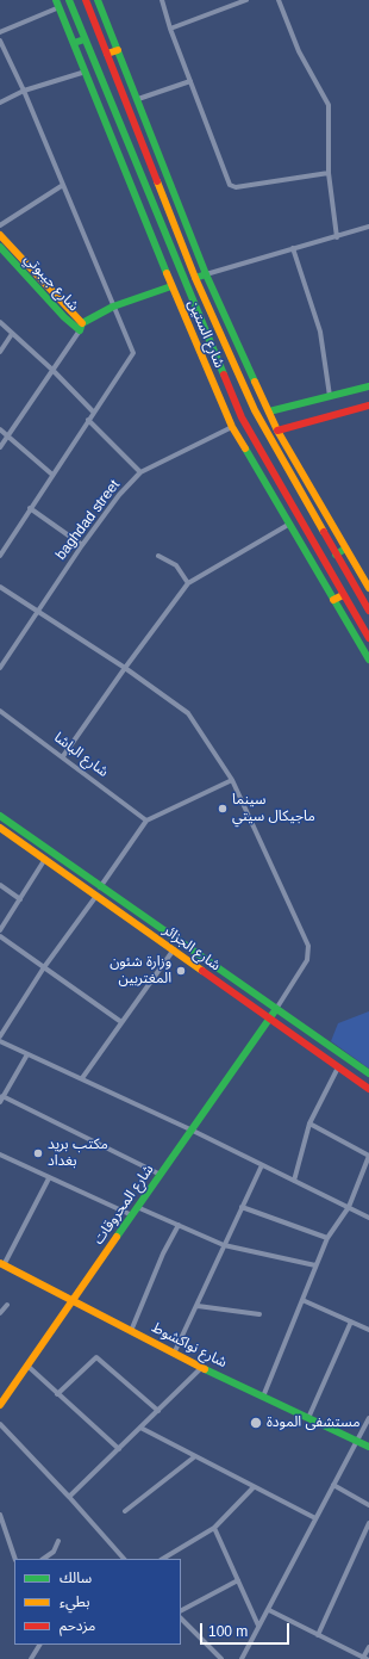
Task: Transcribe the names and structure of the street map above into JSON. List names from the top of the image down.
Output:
{
  "streets": {
    "main road": [
      "شارع جيبوتي",
      "شارع الستين",
      "شارع الجزائر",
      "شارع المحروقات",
      "شارع نواكشوط"
    ],
    "street": ["baghdad street", "شارع الباشا"]
  },
  "crossings": [
    ["شارع جيبوتي", "شارع الستين"],
    ["شارع الستين", "baghdad street"],
    ["شارع الجزائر", "شارع المحروقات"],
    ["شارع المحروقات", "شارع نواكشوط"]
  ],
  "places": [
    "سينما ماجيكال سيتي",
    "وزارة شئون المغتربين",
    "مكتب بريد بغداد",
    "مستشفى المودة"
  ],
  "legend": ["سالك", "بطيء", "مزدحم"],
  "scale_bar": "100 m"
}
